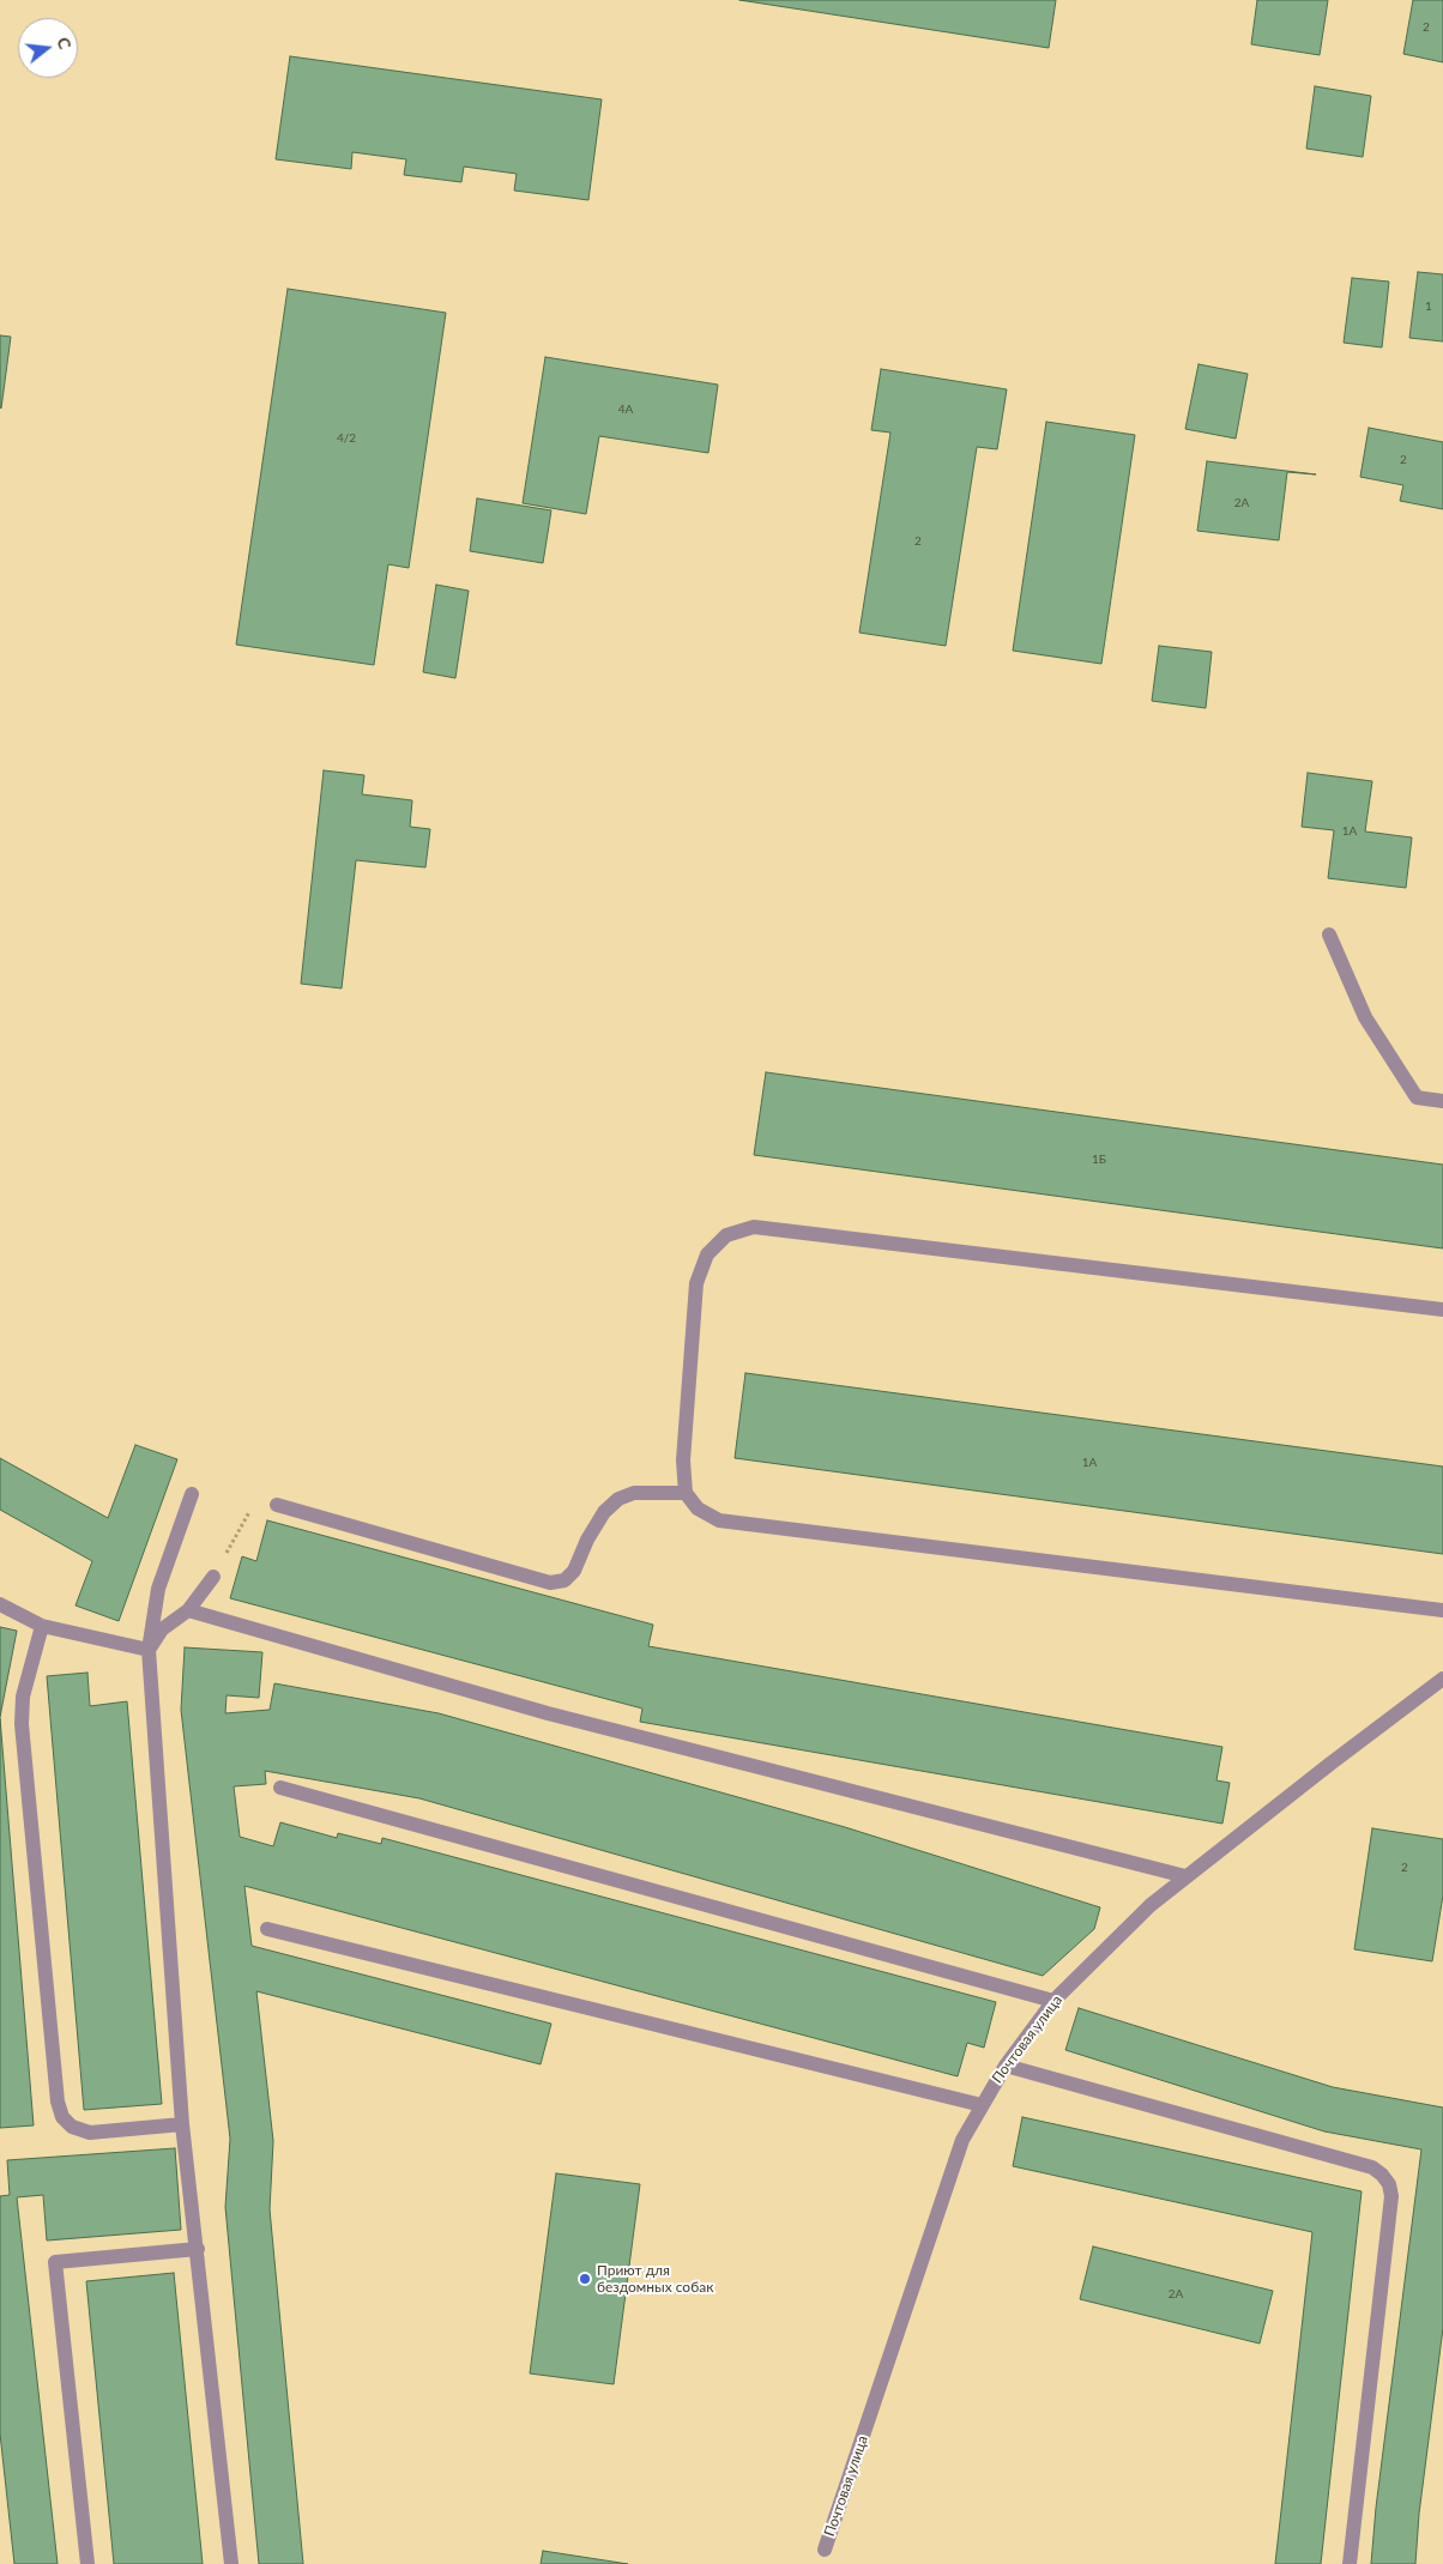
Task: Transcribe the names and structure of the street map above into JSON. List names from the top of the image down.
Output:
{
  "streets": {
    "lane": ["Почтовая улица"]
  },
  "places": ["Приют для бездомных собак"],
  "house_numbers": [
    "2",
    "1",
    "4А",
    "4/2",
    "2",
    "2А",
    "2",
    "1А",
    "1Б",
    "1А",
    "2",
    "2А"
  ],
  "north": "right"
}
